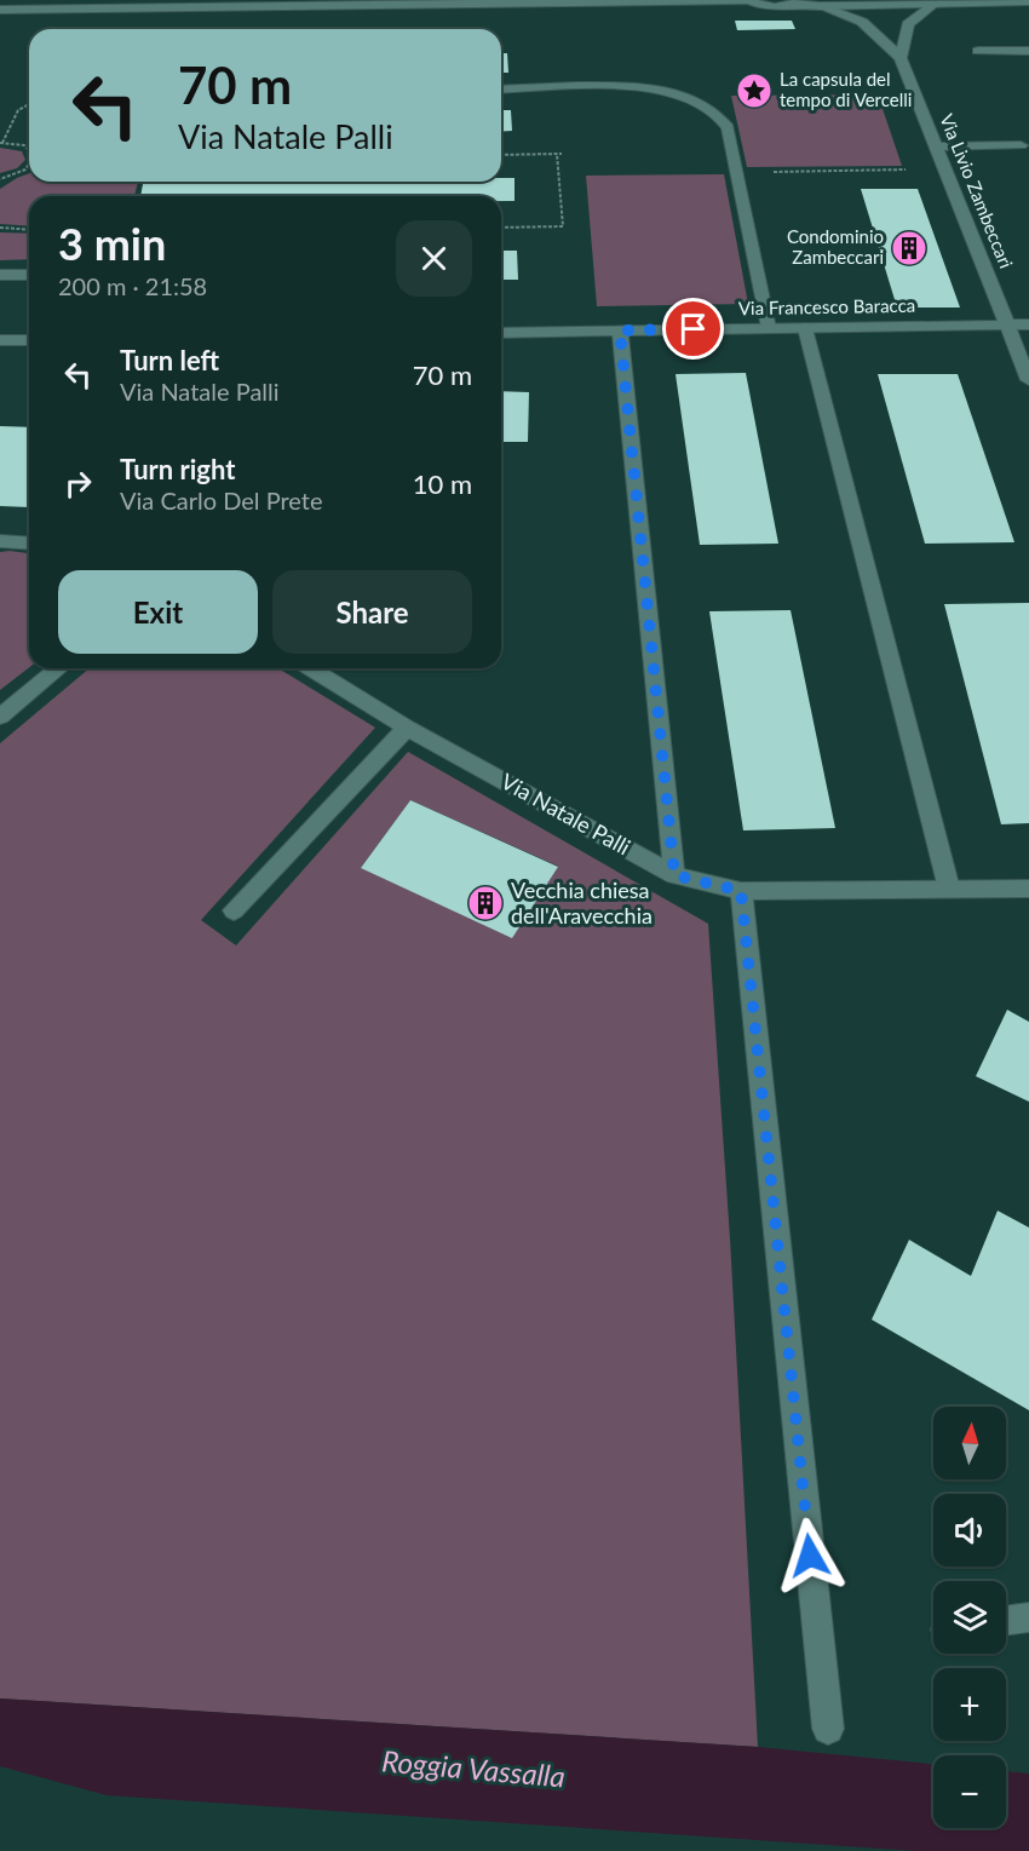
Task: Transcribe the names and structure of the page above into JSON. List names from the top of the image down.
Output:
{
  "streets": {
    "street": ["Via Livio Zambeccari", "Via Francesco Baracca", "Via Natale Palli"]
  },
  "crossings": [
    ["Via Livio Zambeccari", "Via Francesco Baracca"]
  ],
  "water": ["Roggia Vassalla"],
  "places": {
    "place": ["La capsula del tempo di Vercelli"],
    "building": ["Condominio Zambeccari", "Vecchia chiesa dell'Aravecchia"]
  },
  "north": "top",
  "page": {
    "turn": ["70 m", "Via Natale Palli"],
    "heading": ["3 min", "200 m · 21:58"],
    "list": [
      {
        "name": "Turn left",
        "note": "Via Natale Palli",
        "value": "70 m"
      },
      {
        "name": "Turn right",
        "note": "Via Carlo Del Prete",
        "value": "10 m"
      }
    ],
    "buttons": ["Exit", "Share"],
    "map_buttons": ["+", "−"]
  }
}
